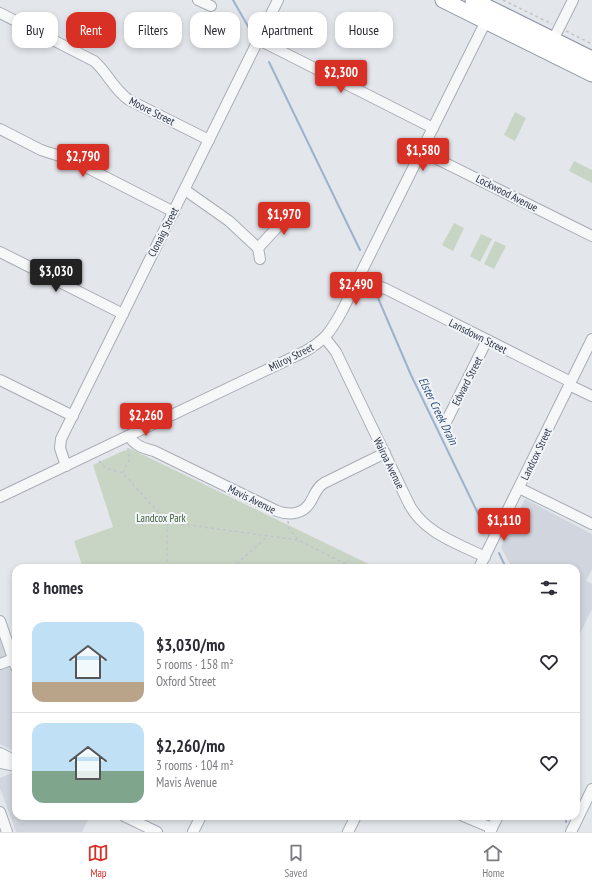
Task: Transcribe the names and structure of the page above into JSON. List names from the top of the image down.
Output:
{
  "streets": {
    "street": [
      "Moore Street",
      "Lockwood Avenue",
      "Clonaig Street",
      "Lansdown Street",
      "Milroy Street",
      "Edward Street",
      "Landcox Street",
      "Wairoa Avenue",
      "Mavis Avenue"
    ]
  },
  "crossings": [
    ["Moore Street", "Clonaig Street"],
    ["Lockwood Avenue", "Milroy Street"],
    ["Clonaig Street", "Milroy Street"],
    ["Lansdown Street", "Milroy Street"],
    ["Lansdown Street", "Edward Street"],
    ["Lansdown Street", "Landcox Street"],
    ["Milroy Street", "Wairoa Avenue"],
    ["Milroy Street", "Mavis Avenue"],
    ["Landcox Street", "Wairoa Avenue"],
    ["Wairoa Avenue", "Mavis Avenue"]
  ],
  "water": ["Elster Creek Drain"],
  "parks": ["Landcox Park"],
  "page": {
    "chip": [
      "Buy",
      "Rent",
      "Filters",
      "New",
      "Apartment",
      "House"
    ],
    "price": [
      "$2,300",
      "$1,580",
      "$2,790",
      "$1,970",
      "$3,030",
      "$2,490",
      "$2,260",
      "$1,110"
    ],
    "heading": "8 homes",
    "list": [
      {
        "name": "$3,030/mo",
        "note": "5 rooms · 158 m² · Oxford Street"
      },
      {
        "name": "$2,260/mo",
        "note": "3 rooms · 104 m² · Mavis Avenue"
      }
    ],
    "tabs": ["Map", "Saved", "Home"]
  }
}
